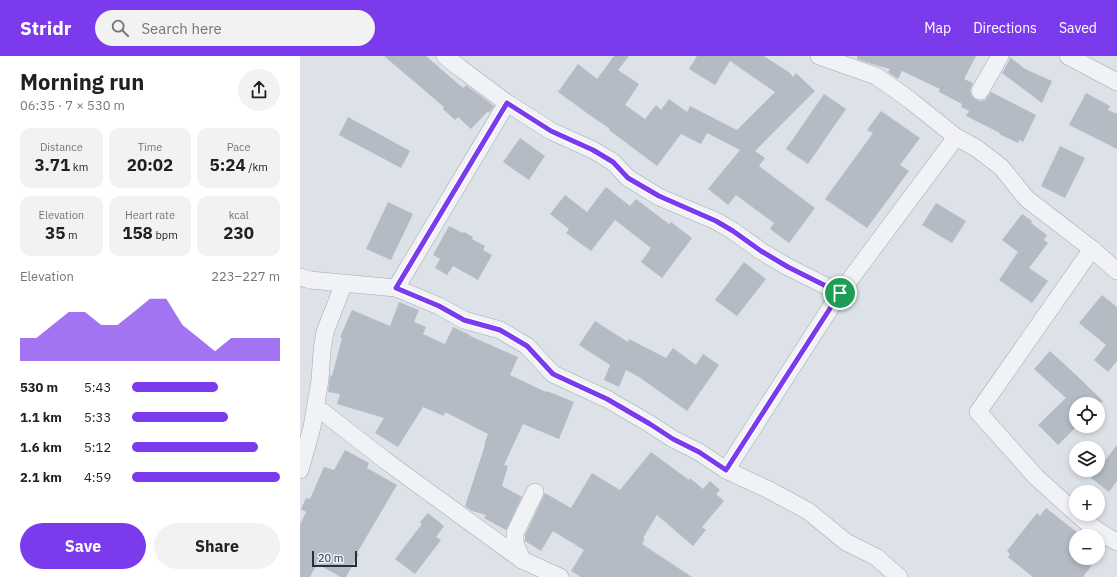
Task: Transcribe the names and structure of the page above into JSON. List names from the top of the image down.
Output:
{
  "scale_bar": "20 m",
  "page": {
    "header": "Stridr",
    "search": "Search here",
    "nav": ["Map", "Directions", "Saved"],
    "heading": ["Morning run", "06:35 · 7 × 530 m"],
    "stats": [
      ["Distance", "3.71 km"],
      ["Time", "20:02"],
      ["Pace", "5:24 /km"],
      ["Elevation", "35 m"],
      ["Heart rate", "158 bpm"],
      ["kcal", "230"]
    ],
    "chart": ["Elevation", "223–227 m"],
    "list": [
      {
        "name": "530 m",
        "note": "5:43"
      },
      {
        "name": "1.1 km",
        "note": "5:33"
      },
      {
        "name": "1.6 km",
        "note": "5:12"
      },
      {
        "name": "2.1 km",
        "note": "4:59"
      }
    ],
    "map_buttons": ["+", "−"],
    "buttons": ["Save", "Share"],
    "scale": "20 m"
  }
}
